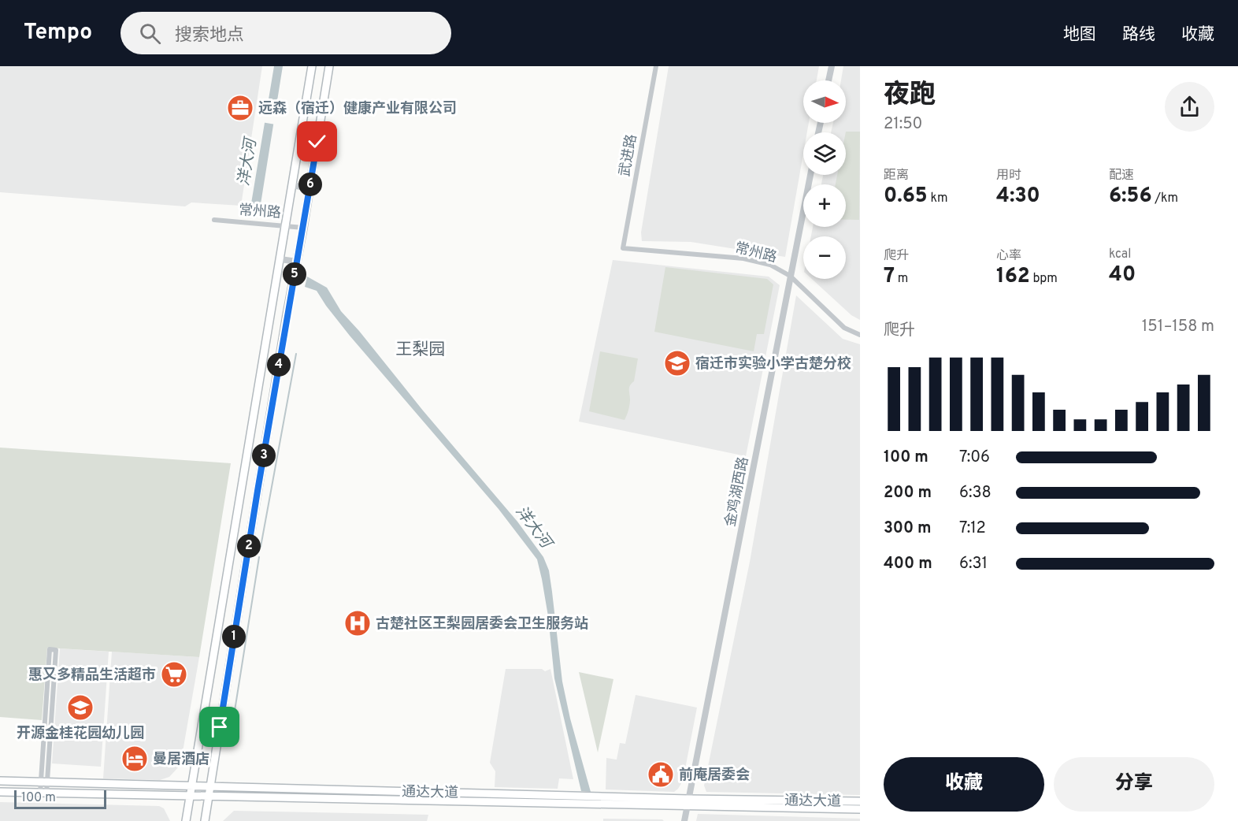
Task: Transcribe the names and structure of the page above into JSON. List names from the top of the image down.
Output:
{
  "streets": {
    "main road": ["通达大道"],
    "street": ["武进路", "常州路", "金鸡湖西路"]
  },
  "crossings": [
    ["武进路", "常州路"],
    ["常州路", "金鸡湖西路"],
    ["金鸡湖西路", "通达大道"]
  ],
  "districts": ["王梨园"],
  "water": ["洋大河"],
  "places": {
    "office": ["远森（宿迁）健康产业有限公司"],
    "school or university": ["宿迁市实验小学古楚分校", "开源金桂花园幼儿园"],
    "hospital": ["古楚社区王梨园居委会卫生服务站"],
    "supermarket": ["惠又多精品生活超市"],
    "hotel": ["曼居酒店"],
    "public building": ["前庵居委会"]
  },
  "scale_bar": "100 m",
  "north": "right",
  "page": {
    "header": "Tempo",
    "search": "搜索地点",
    "nav": ["地图", "路线", "收藏"],
    "heading": ["夜跑", "21:50"],
    "map_buttons": ["+", "−"],
    "stats": [
      ["距离", "0.65 km"],
      ["用时", "4:30"],
      ["配速", "6:56 /km"],
      ["爬升", "7 m"],
      ["心率", "162 bpm"],
      ["kcal", "40"]
    ],
    "pins": [
      "6",
      "5",
      "4",
      "3",
      "2",
      "1"
    ],
    "chart": ["爬升", "151–158 m"],
    "list": [
      {
        "name": "100 m",
        "note": "7:06"
      },
      {
        "name": "200 m",
        "note": "6:38"
      },
      {
        "name": "300 m",
        "note": "7:12"
      },
      {
        "name": "400 m",
        "note": "6:31"
      }
    ],
    "buttons": ["收藏", "分享"],
    "scale": "100 m"
  }
}
